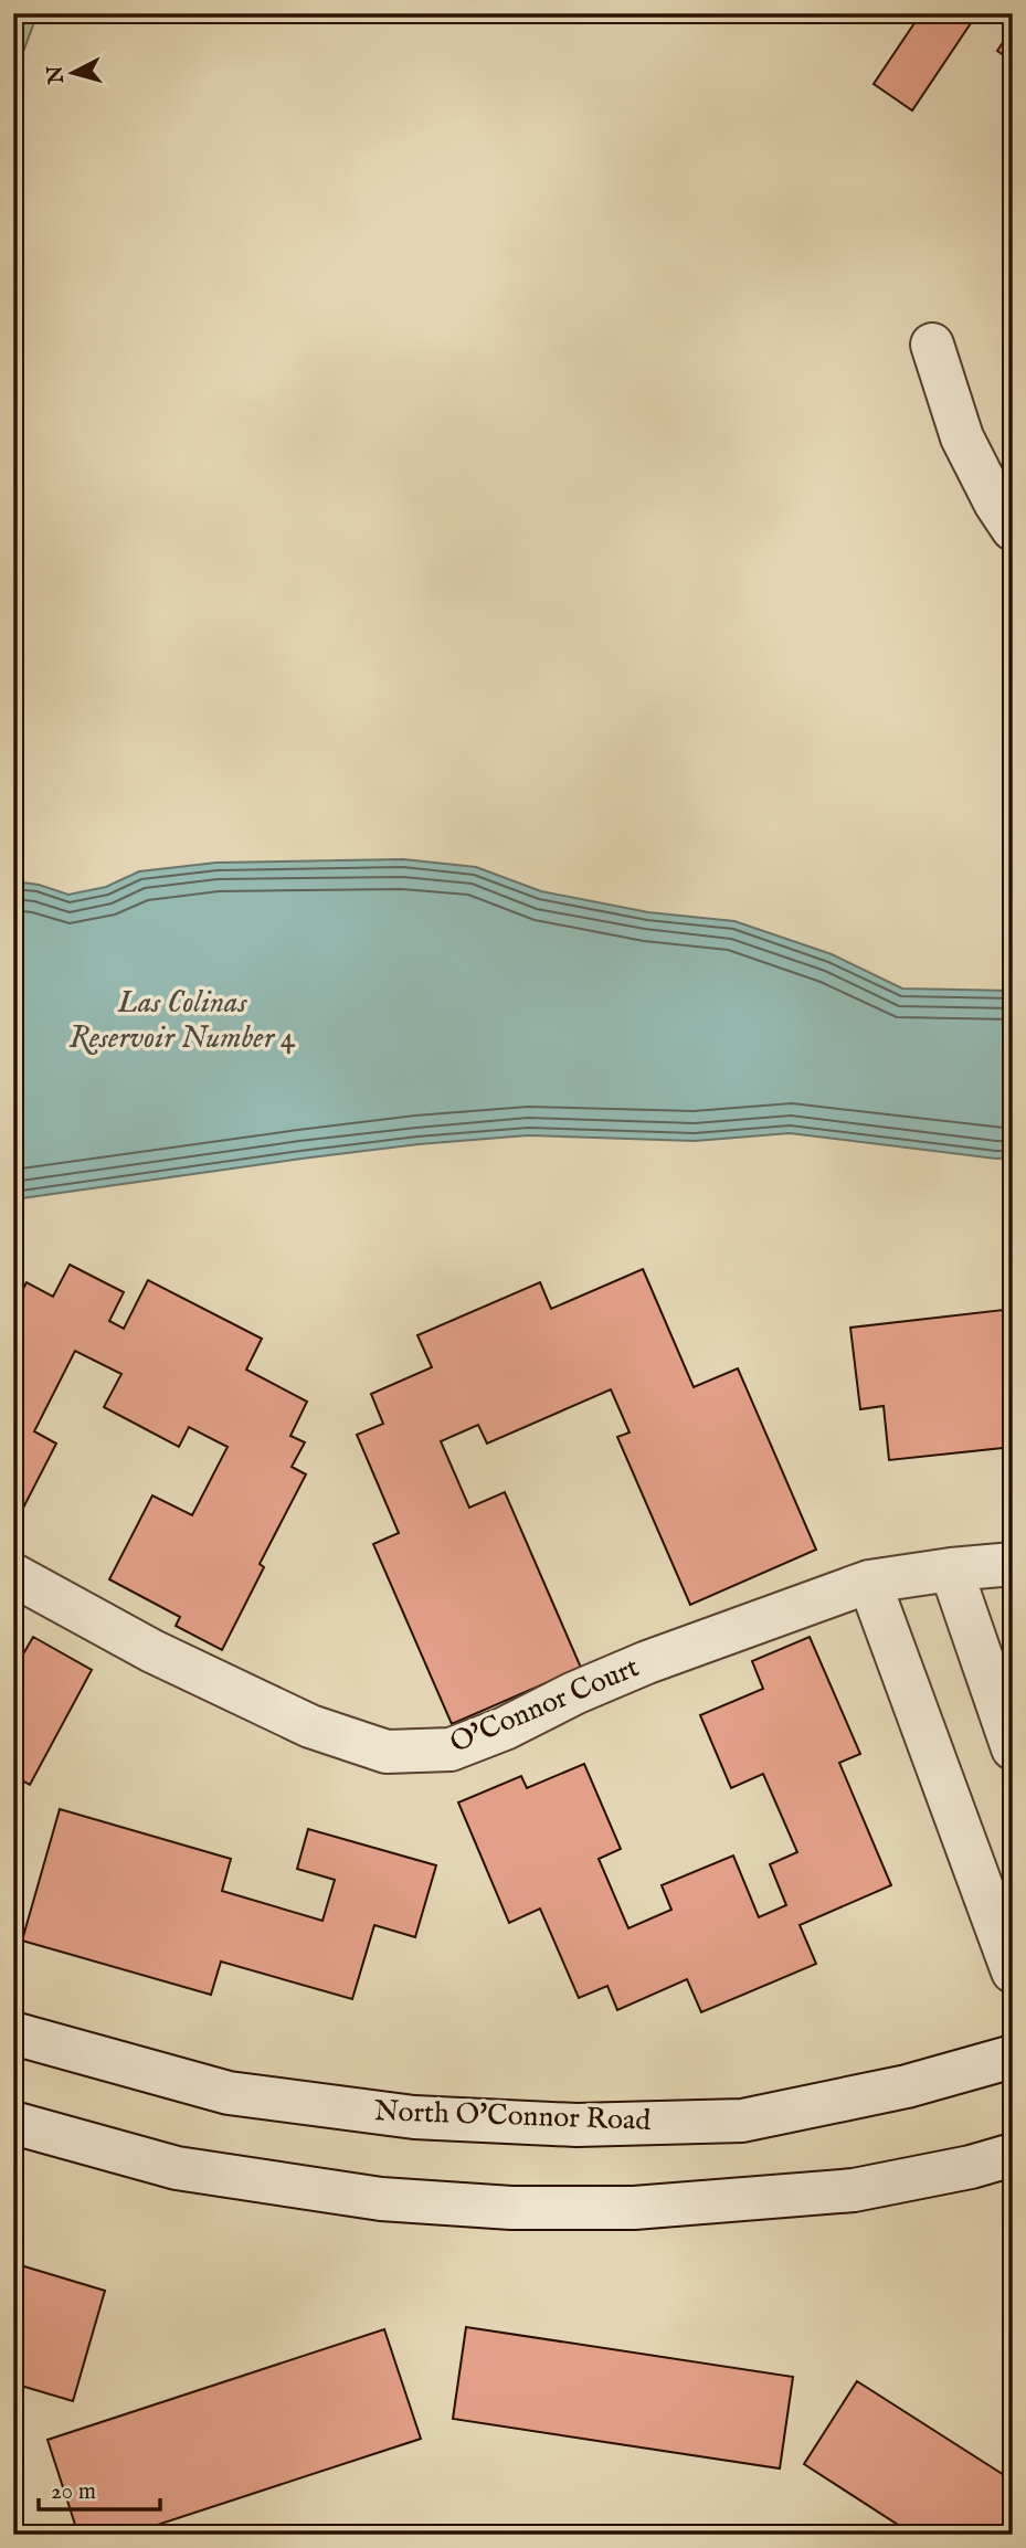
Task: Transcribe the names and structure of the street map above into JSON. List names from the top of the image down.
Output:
{
  "streets": {
    "main road": ["O'Connor Court", "North O'Connor Road"]
  },
  "water": ["Las Colinas Reservoir Number 4"],
  "scale_bar": "20 m",
  "north": "left"
}
